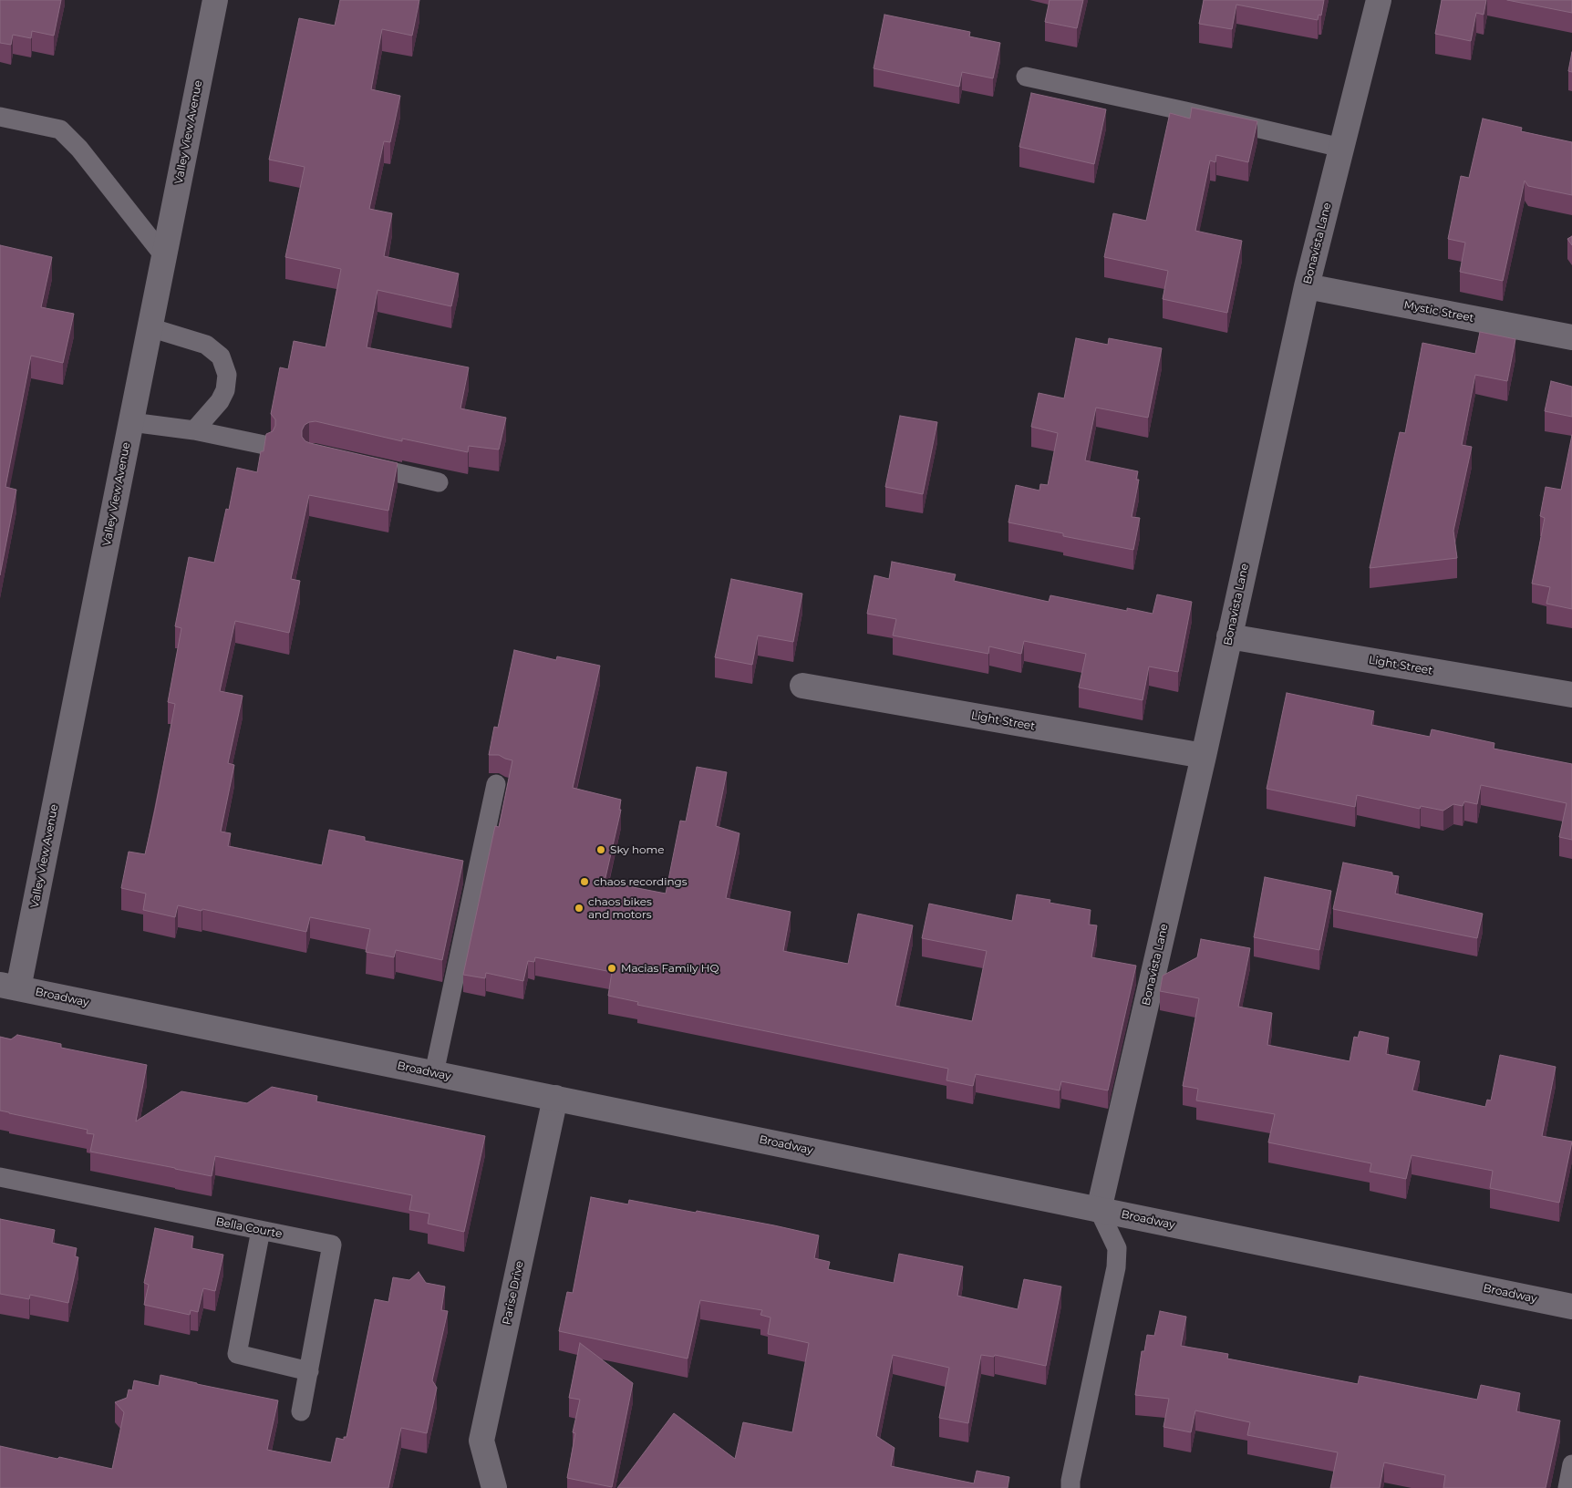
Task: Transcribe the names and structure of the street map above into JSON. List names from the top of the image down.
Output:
{
  "streets": {
    "street": [
      "Valley View Avenue",
      "Bonavista Lane",
      "Mystic Street",
      "Light Street",
      "Broadway",
      "Parise Drive"
    ],
    "lane": ["Bella Courte"]
  },
  "crossings": [
    ["Valley View Avenue", "Broadway"],
    ["Bonavista Lane", "Mystic Street"],
    ["Bonavista Lane", "Light Street"],
    ["Bonavista Lane", "Broadway"],
    ["Broadway", "Parise Drive"]
  ],
  "places": [
    "Sky home",
    "chaos recordings",
    "chaos bikes and motors",
    "Macias Family HQ"
  ]
}
